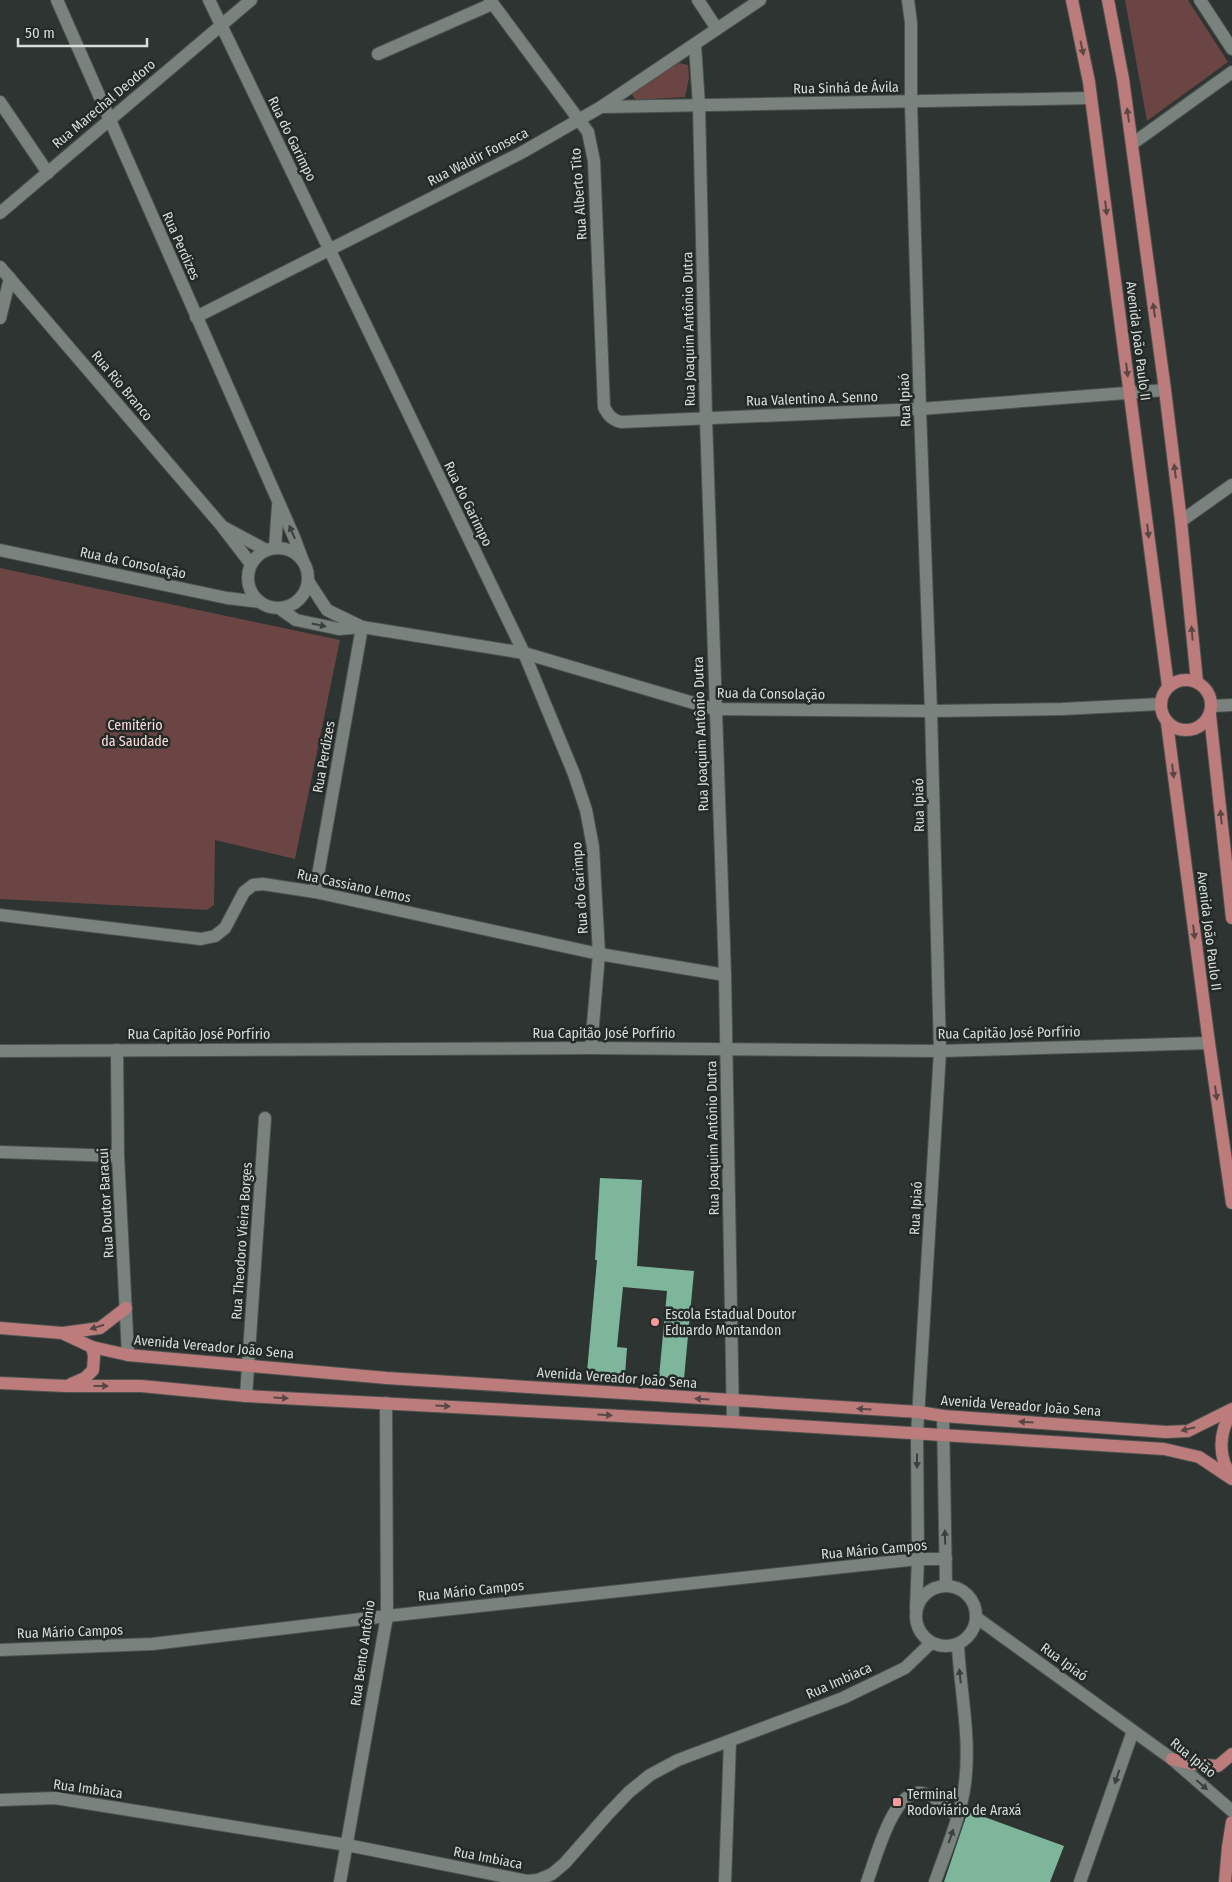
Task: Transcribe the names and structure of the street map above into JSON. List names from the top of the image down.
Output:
{
  "streets": {
    "main road": ["Avenida João Paulo II", "Avenida Vereador João Sena"],
    "street": [
      "Rua Sinhá de Ávila",
      "Rua Marechal Deodoro",
      "Rua do Garimpo",
      "Rua Waldir Fonseca",
      "Rua Alberto Tito",
      "Rua Perdizes",
      "Rua Joaquim Antônio Dutra",
      "Rua Rio Branco",
      "Rua Valentino A. Senno",
      "Rua Ipiaó",
      "Rua da Consolação",
      "Rua Cassiano Lemos",
      "Rua Capitão José Porfírio",
      "Rua Doutor Baracui",
      "Rua Theodoro Vieira Borges",
      "Rua Mário Campos",
      "Rua Bento Antônio",
      "Rua Imbiaca",
      "Rua Ipião"
    ]
  },
  "crossings": [
    ["Rua Sinhá de Ávila", "Rua Waldir Fonseca"],
    ["Rua Sinhá de Ávila", "Rua Joaquim Antônio Dutra"],
    ["Rua Sinhá de Ávila", "Avenida João Paulo II"],
    ["Rua Sinhá de Ávila", "Rua Ipiaó"],
    ["Rua Marechal Deodoro", "Rua do Garimpo"],
    ["Rua Marechal Deodoro", "Rua Perdizes"],
    ["Rua do Garimpo", "Rua Waldir Fonseca"],
    ["Rua do Garimpo", "Rua da Consolação"],
    ["Rua do Garimpo", "Rua Cassiano Lemos"],
    ["Rua do Garimpo", "Rua Capitão José Porfírio"],
    ["Rua Waldir Fonseca", "Rua Alberto Tito"],
    ["Rua Waldir Fonseca", "Rua Perdizes"],
    ["Rua Waldir Fonseca", "Rua Joaquim Antônio Dutra"],
    ["Rua Alberto Tito", "Rua Valentino A. Senno"],
    ["Rua Perdizes", "Rua Rio Branco"],
    ["Rua Perdizes", "Rua da Consolação"],
    ["Rua Perdizes", "Rua Cassiano Lemos"],
    ["Rua Joaquim Antônio Dutra", "Rua Valentino A. Senno"],
    ["Rua Joaquim Antônio Dutra", "Rua da Consolação"],
    ["Rua Joaquim Antônio Dutra", "Rua Cassiano Lemos"],
    ["Rua Joaquim Antônio Dutra", "Rua Capitão José Porfírio"],
    ["Rua Joaquim Antônio Dutra", "Avenida Vereador João Sena"],
    ["Avenida João Paulo II", "Rua Valentino A. Senno"],
    ["Avenida João Paulo II", "Rua da Consolação"],
    ["Avenida João Paulo II", "Rua Capitão José Porfírio"],
    ["Rua Rio Branco", "Rua da Consolação"],
    ["Rua Valentino A. Senno", "Rua Ipiaó"],
    ["Rua Ipiaó", "Rua da Consolação"],
    ["Rua Ipiaó", "Rua Capitão José Porfírio"],
    ["Rua Ipiaó", "Avenida Vereador João Sena"],
    ["Rua Ipiaó", "Rua Mário Campos"],
    ["Rua Ipiaó", "Rua Imbiaca"],
    ["Rua Ipiaó", "Rua Ipião"],
    ["Rua Capitão José Porfírio", "Rua Doutor Baracui"],
    ["Rua Doutor Baracui", "Avenida Vereador João Sena"],
    ["Rua Theodoro Vieira Borges", "Avenida Vereador João Sena"],
    ["Rua Mário Campos", "Rua Bento Antônio"],
    ["Rua Bento Antônio", "Rua Imbiaca"]
  ],
  "one_way": ["Rua Ipião"],
  "parks": ["Cemitério da Saudade"],
  "places": {
    "other": ["Escola Estadual Doutor Eduardo Montandon"],
    "transit": ["Terminal Rodoviário de Araxá"]
  },
  "scale_bar": "50 m"
}
